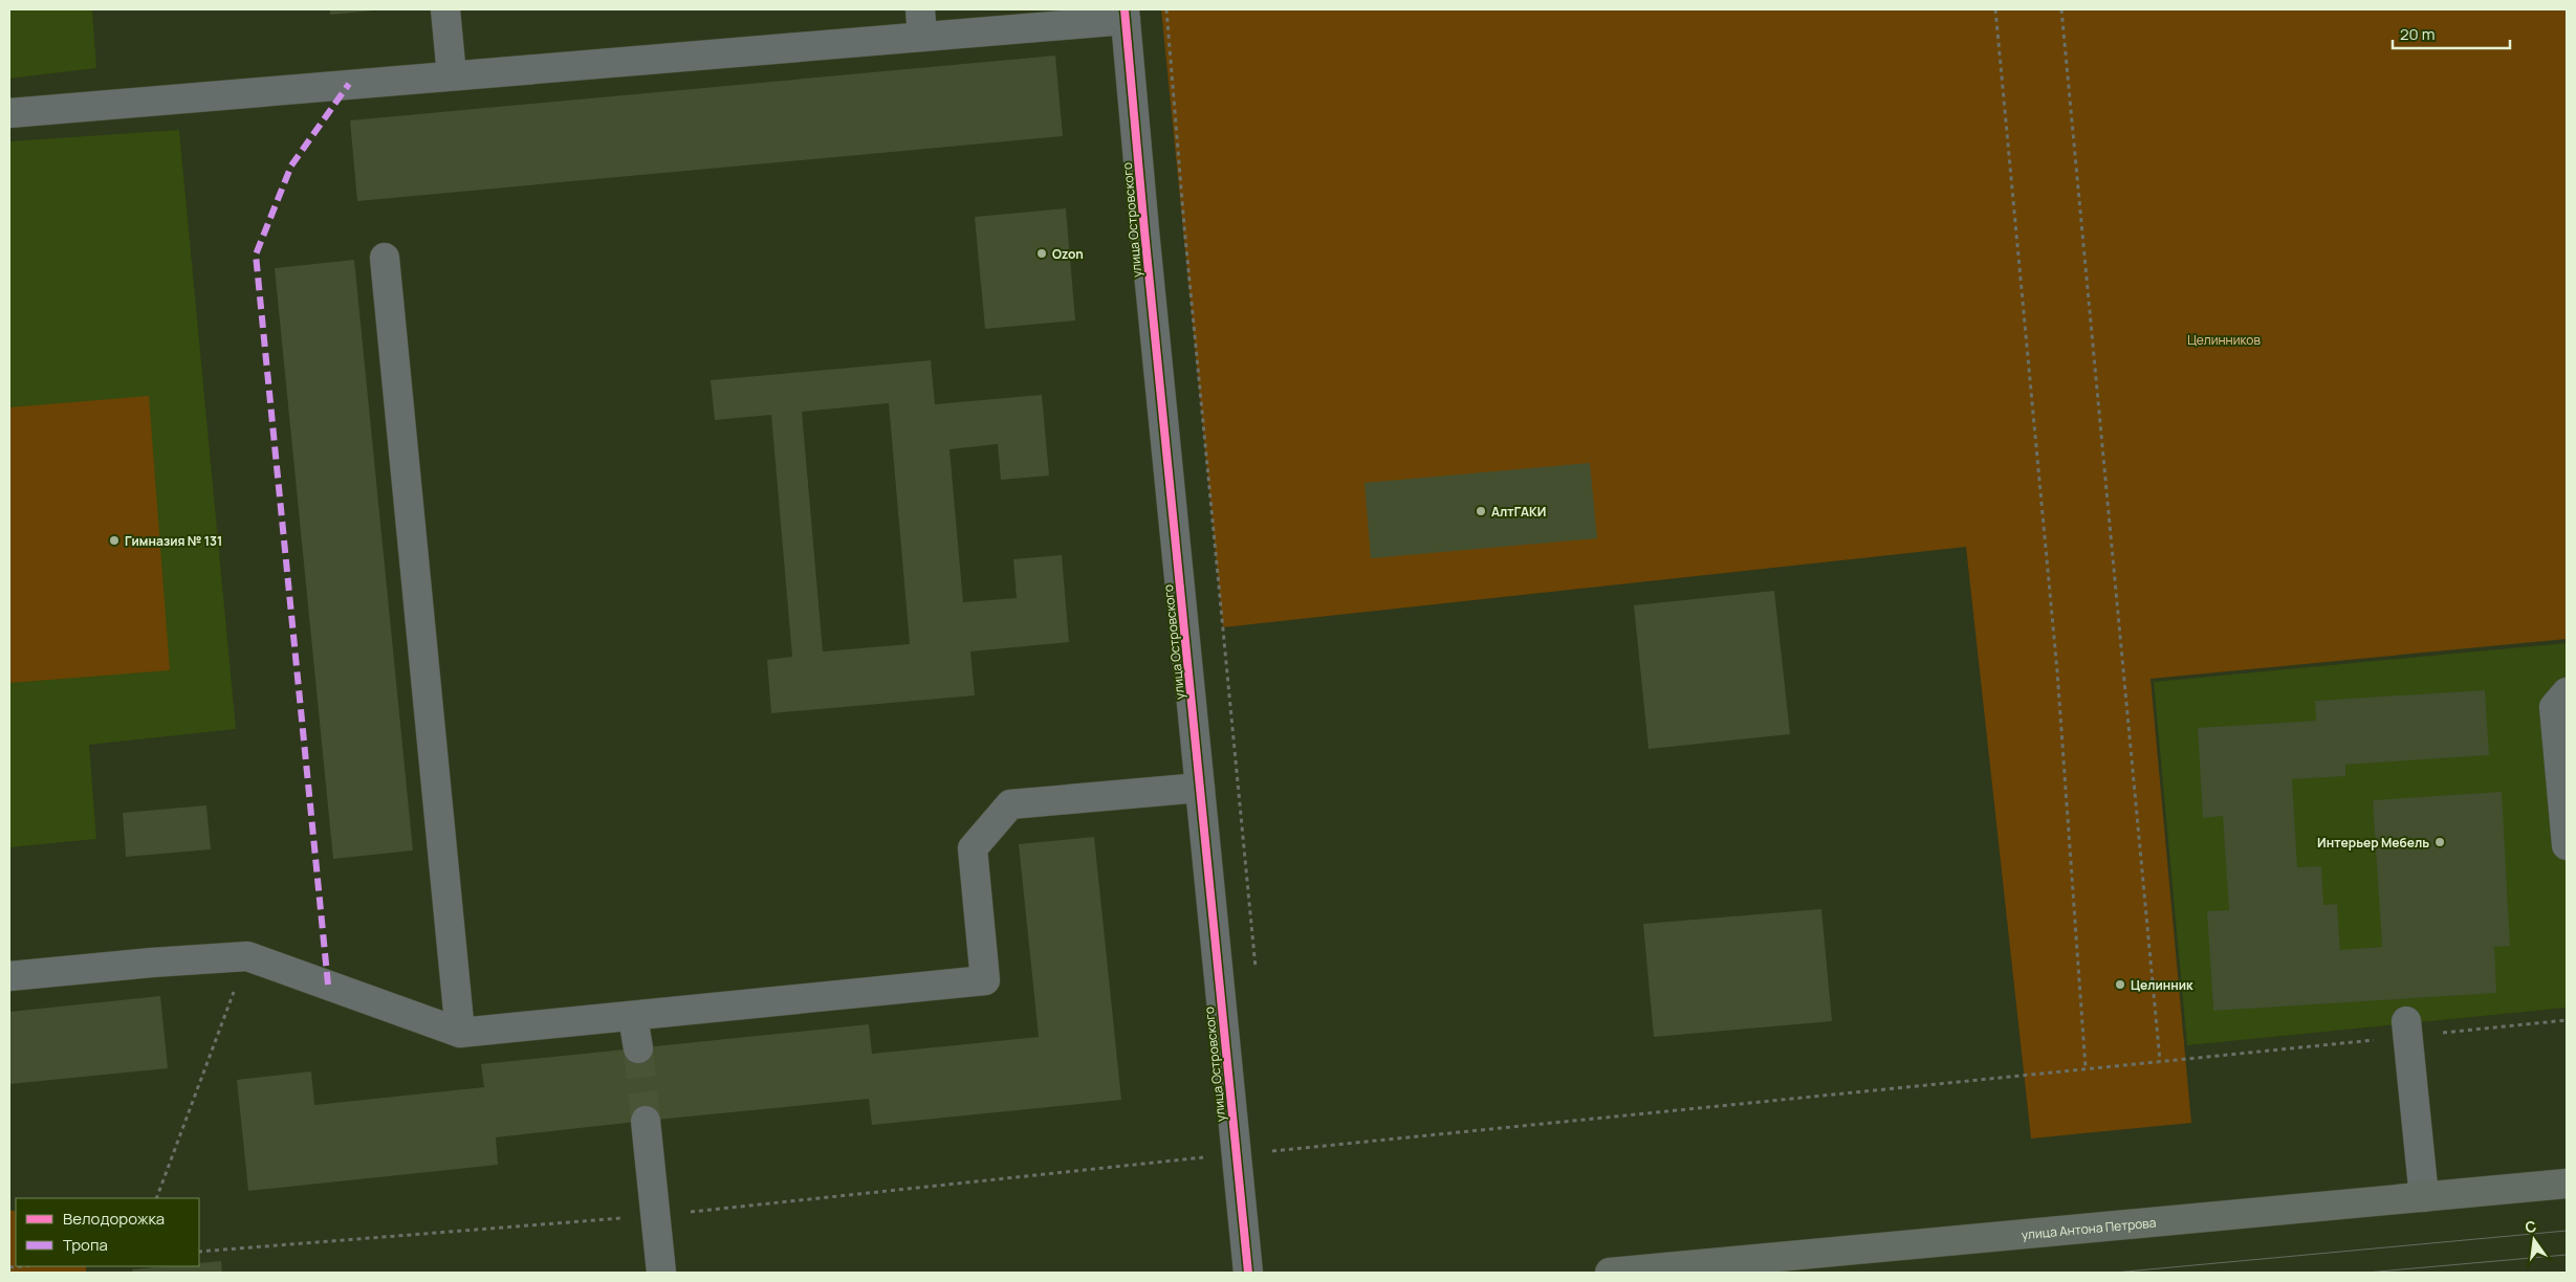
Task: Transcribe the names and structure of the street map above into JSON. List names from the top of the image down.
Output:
{
  "streets": {
    "main road": ["улица Антона Петрова"],
    "street": ["улица Островского"]
  },
  "parks": ["Целинников"],
  "places": [
    "Ozon",
    "АлтГАКИ",
    "Гимназия № 131",
    "Интерьер Мебель",
    "Целинник"
  ],
  "legend": ["Велодорожка", "Тропа"],
  "scale_bar": "20 m",
  "north": "top"
}
